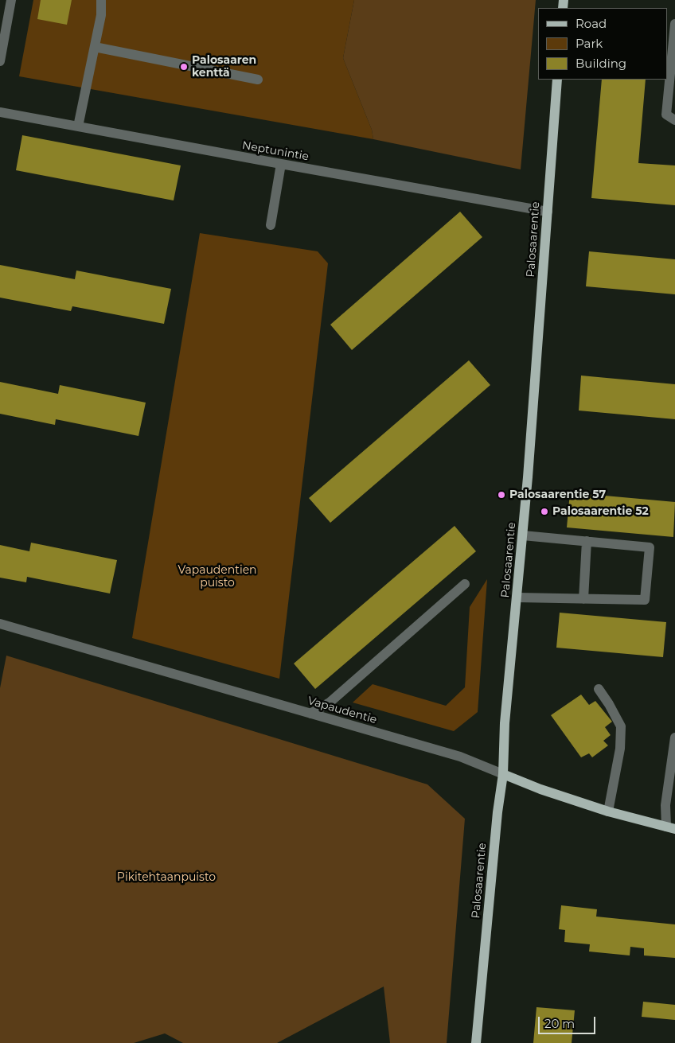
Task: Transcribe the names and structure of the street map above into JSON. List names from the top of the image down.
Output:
{
  "streets": {
    "main road": ["Palosaarentie", "Vapaudentie"],
    "street": ["Neptunintie"]
  },
  "crossings": [
    ["Neptunintie", "Palosaarentie"],
    ["Palosaarentie", "Vapaudentie"]
  ],
  "parks": ["Vapaudentien puisto", "Pikitehtaanpuisto"],
  "places": ["Palosaaren kenttä", "Palosaarentie 57", "Palosaarentie 52"],
  "legend": ["Road", "Park", "Building"],
  "scale_bar": "20 m"
}
